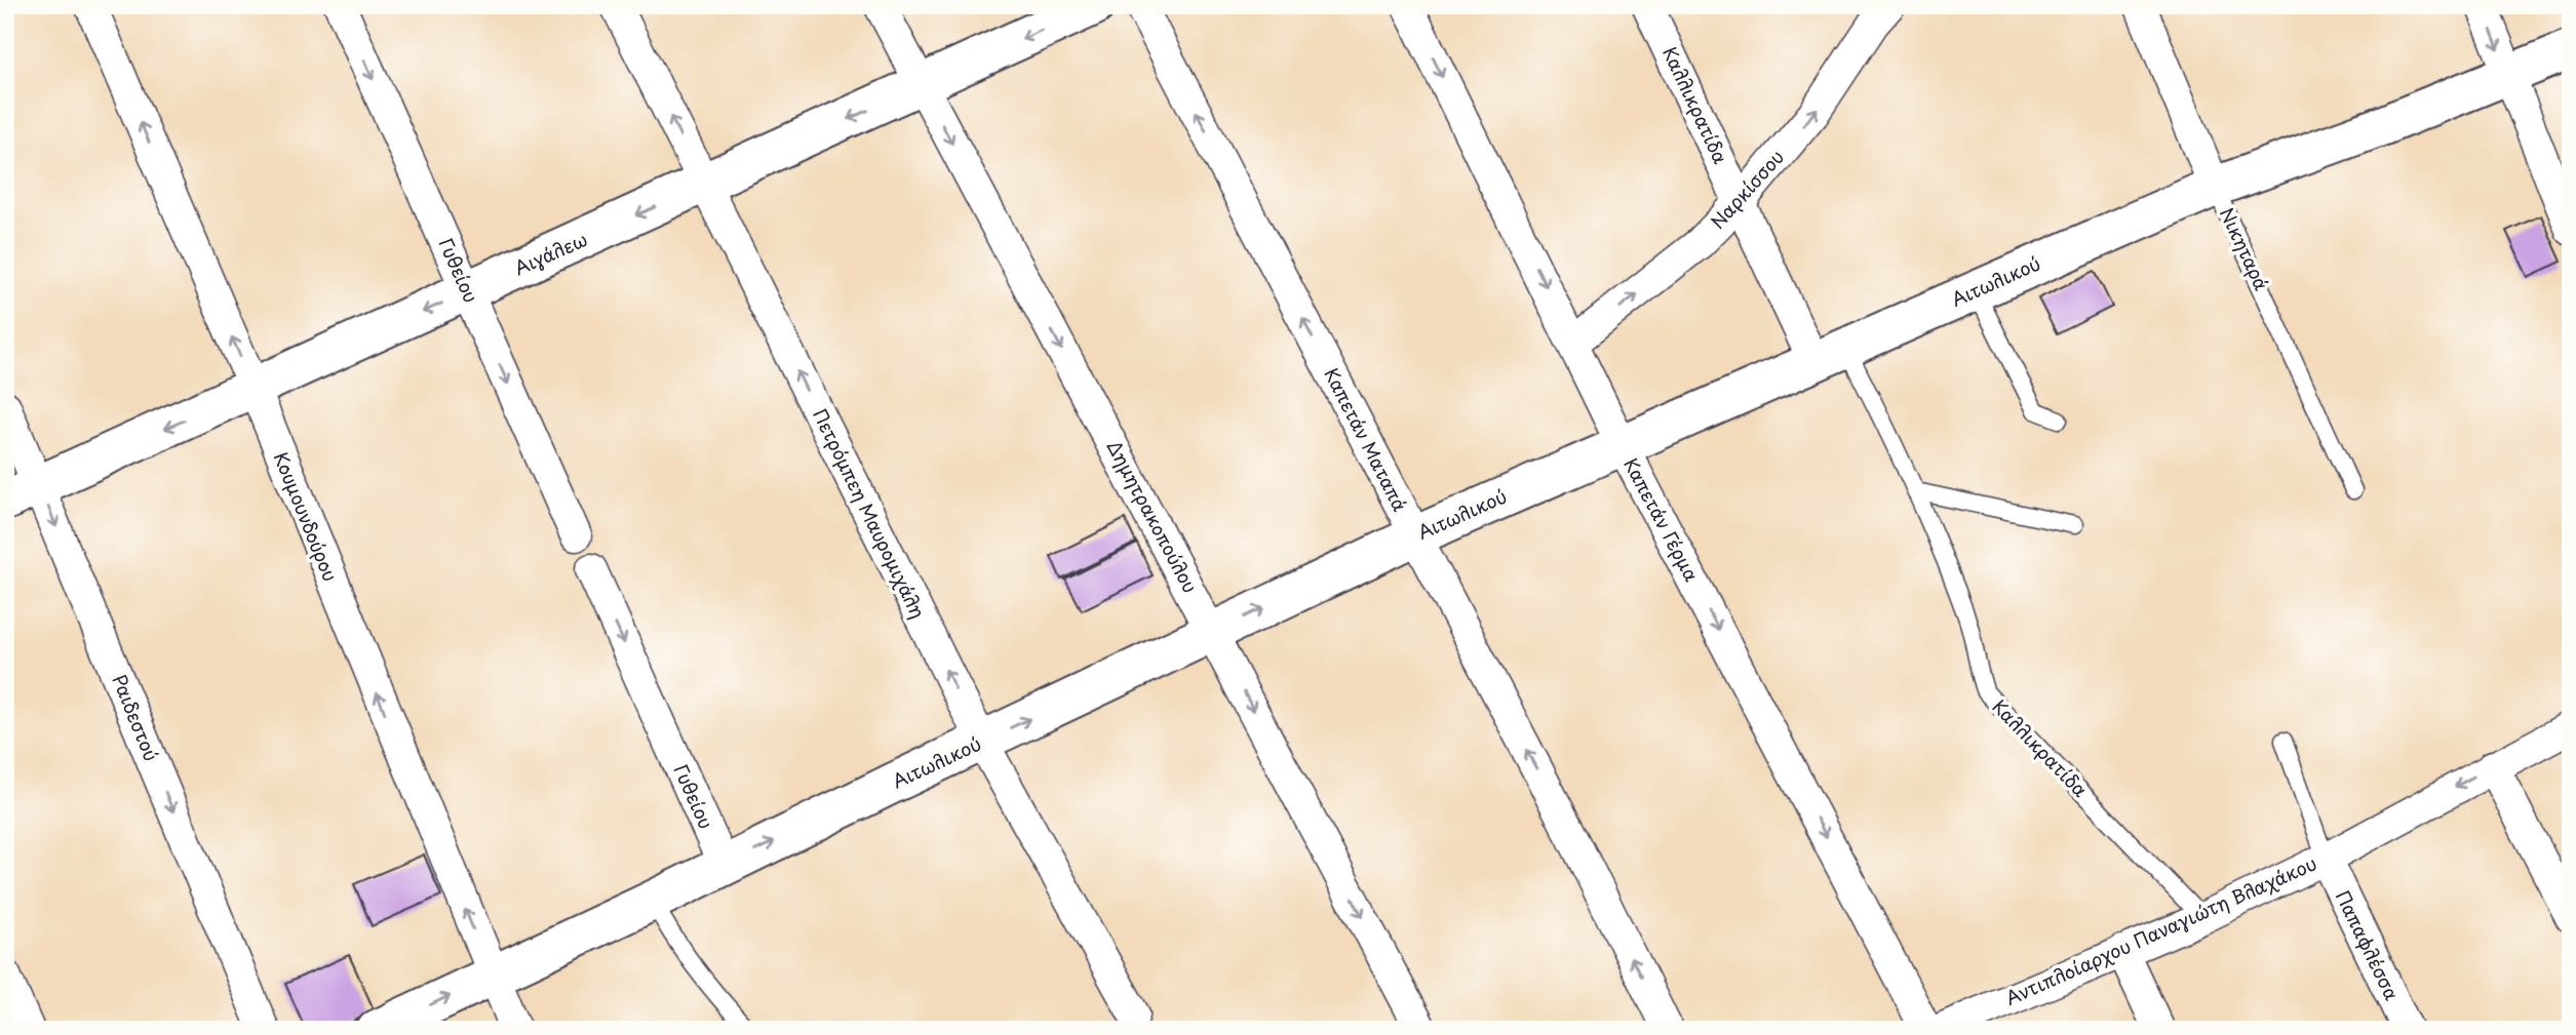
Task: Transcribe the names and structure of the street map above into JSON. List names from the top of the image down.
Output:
{
  "streets": {
    "street": [
      "Καλλικρατίδα",
      "Ναρκίσσου",
      "Νικηταρά",
      "Αιγάλεω",
      "Γυθείου",
      "Αιτωλικού",
      "Καπετάν Ματαπά",
      "Πετρόμπεη Μαυρομιχάλη",
      "Κουμουνδούρου",
      "Δημητρακοπούλου",
      "Καπετάν Γέρμα",
      "Ραιδεστού",
      "Αντιπλοίαρχου Παναγιώτη Βλαχάκου",
      "Παπαφλέσσα"
    ]
  },
  "crossings": [
    ["Καλλικρατίδα", "Ναρκίσσου"],
    ["Καλλικρατίδα", "Αιτωλικού"],
    ["Καλλικρατίδα", "Αντιπλοίαρχου Παναγιώτη Βλαχάκου"],
    ["Ναρκίσσου", "Καπετάν Γέρμα"],
    ["Νικηταρά", "Αιτωλικού"],
    ["Αιγάλεω", "Γυθείου"],
    ["Αιγάλεω", "Πετρόμπεη Μαυρομιχάλη"],
    ["Αιγάλεω", "Κουμουνδούρου"],
    ["Αιγάλεω", "Δημητρακοπούλου"],
    ["Αιγάλεω", "Ραιδεστού"],
    ["Γυθείου", "Αιτωλικού"],
    ["Αιτωλικού", "Καπετάν Ματαπά"],
    ["Αιτωλικού", "Πετρόμπεη Μαυρομιχάλη"],
    ["Αιτωλικού", "Κουμουνδούρου"],
    ["Αιτωλικού", "Δημητρακοπούλου"],
    ["Αιτωλικού", "Καπετάν Γέρμα"],
    ["Αντιπλοίαρχου Παναγιώτη Βλαχάκου", "Παπαφλέσσα"]
  ],
  "one_way": [
    "Ναρκίσσου",
    "Αιγάλεω",
    "Γυθείου",
    "Αιτωλικού",
    "Καπετάν Ματαπά",
    "Πετρόμπεη Μαυρομιχάλη",
    "Κουμουνδούρου",
    "Δημητρακοπούλου",
    "Καπετάν Γέρμα",
    "Ραιδεστού"
  ]
}
